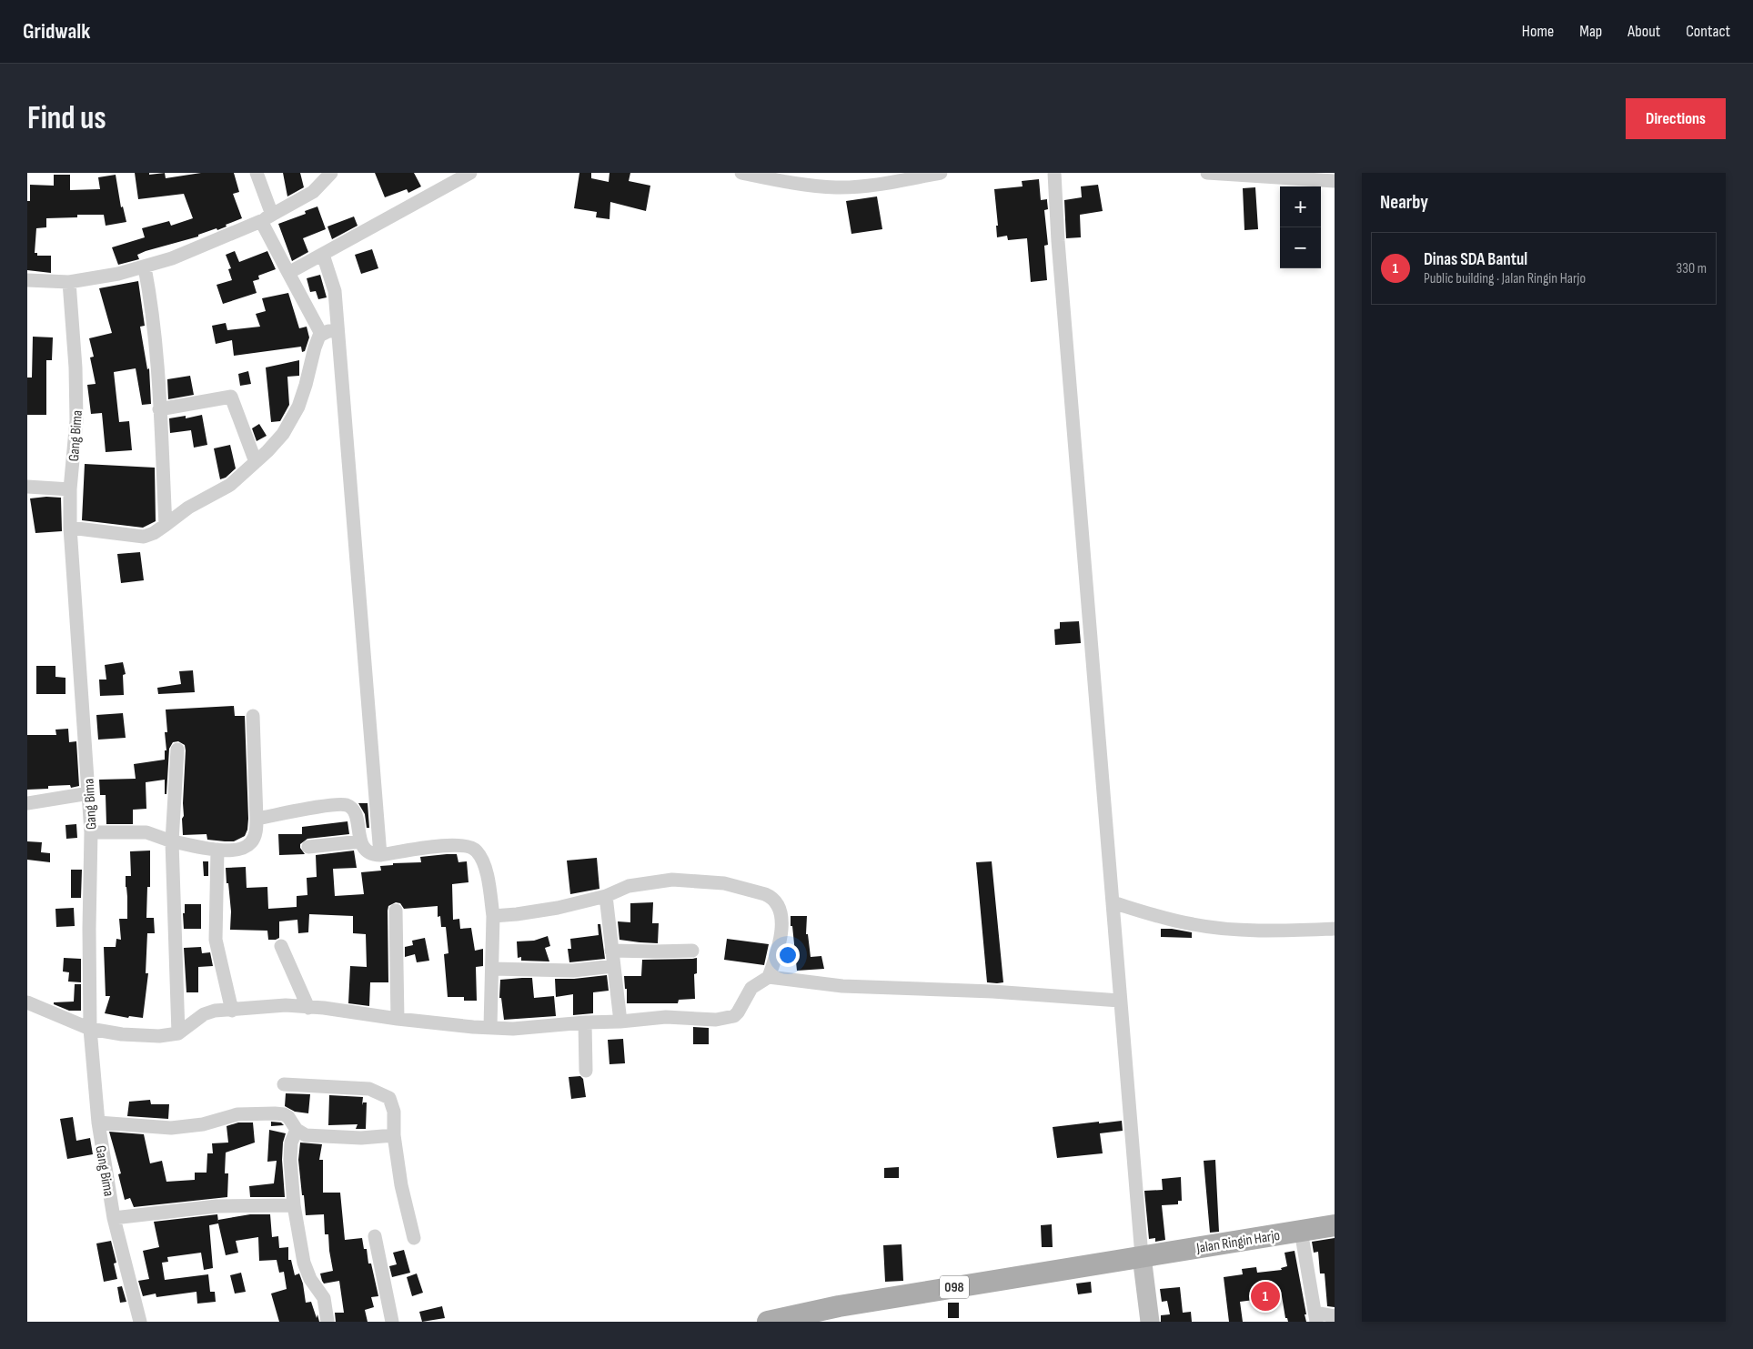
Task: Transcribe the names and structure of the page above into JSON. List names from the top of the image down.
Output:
{
  "streets": {
    "main road": ["Jalan Ringin Harjo", "098"],
    "street": ["Gang Bima"]
  },
  "crossings": [
    ["Jalan Ringin Harjo", "098"]
  ],
  "page": {
    "header": "Gridwalk",
    "nav": [
      "Home",
      "Map",
      "About",
      "Contact"
    ],
    "buttons": "Directions",
    "title": "Find us",
    "heading": "Nearby",
    "map_buttons": ["+", "−"],
    "list": [
      {
        "mark": "1",
        "name": "Dinas SDA Bantul",
        "note": "Public building · Jalan Ringin Harjo",
        "value": "330 m"
      }
    ],
    "pins": "1"
  }
}
